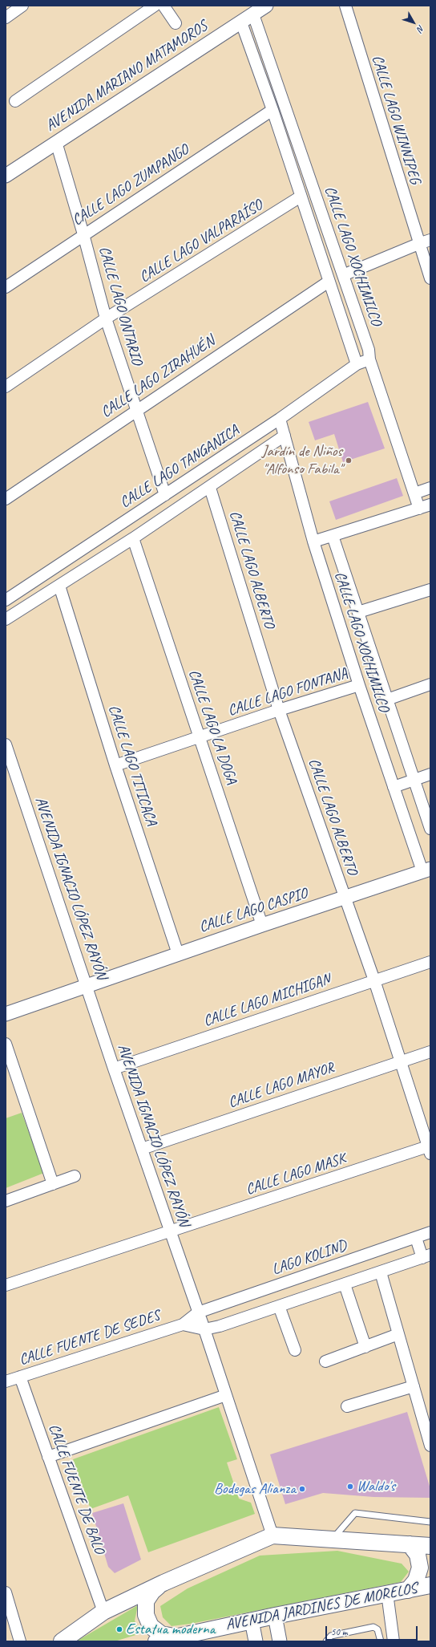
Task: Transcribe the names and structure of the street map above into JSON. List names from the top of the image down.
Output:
{
  "streets": {
    "main road": ["AVENIDA JARDINES DE MORELOS"],
    "street": [
      "AVENIDA MARIANO MATAMOROS",
      "CALLE LAGO WINNIPEG",
      "CALLE LAGO ZUMPANGO",
      "CALLE LAGO VALPARAÍSO",
      "CALLE LAGO XOCHIMILCO",
      "CALLE LAGO ONTARIO",
      "CALLE LAGO ZIRAHUÉN",
      "CALLE LAGO TANGANICA",
      "CALLE LAGO ALBERTO",
      "CALLE LAGO FONTANA",
      "CALLE LAGO LA DOGA",
      "CALLE LAGO TITICACA",
      "AVENIDA IGNACIO LÓPEZ RAYÓN",
      "CALLE LAGO CASPIO",
      "CALLE LAGO MICHIGAN",
      "CALLE LAGO MAYOR",
      "CALLE LAGO MASK",
      "LAGO KOLIND",
      "CALLE FUENTE DE SEDES",
      "CALLE FUENTE DE BALO"
    ]
  },
  "crossings": [
    ["AVENIDA MARIANO MATAMOROS", "CALLE LAGO XOCHIMILCO"],
    ["AVENIDA MARIANO MATAMOROS", "CALLE LAGO ONTARIO"],
    ["CALLE LAGO ZUMPANGO", "CALLE LAGO XOCHIMILCO"],
    ["CALLE LAGO ZUMPANGO", "CALLE LAGO ONTARIO"],
    ["CALLE LAGO VALPARAÍSO", "CALLE LAGO XOCHIMILCO"],
    ["CALLE LAGO VALPARAÍSO", "CALLE LAGO ONTARIO"],
    ["CALLE LAGO XOCHIMILCO", "CALLE LAGO ZIRAHUÉN"],
    ["CALLE LAGO XOCHIMILCO", "CALLE LAGO TANGANICA"],
    ["CALLE LAGO XOCHIMILCO", "CALLE LAGO FONTANA"],
    ["CALLE LAGO XOCHIMILCO", "CALLE LAGO CASPIO"],
    ["CALLE LAGO ONTARIO", "CALLE LAGO ZIRAHUÉN"],
    ["CALLE LAGO ONTARIO", "CALLE LAGO TANGANICA"],
    ["CALLE LAGO ALBERTO", "CALLE LAGO FONTANA"],
    ["CALLE LAGO ALBERTO", "CALLE LAGO CASPIO"],
    ["CALLE LAGO ALBERTO", "CALLE LAGO MICHIGAN"],
    ["CALLE LAGO ALBERTO", "CALLE LAGO MAYOR"],
    ["CALLE LAGO ALBERTO", "CALLE LAGO MASK"],
    ["CALLE LAGO FONTANA", "CALLE LAGO LA DOGA"],
    ["CALLE LAGO FONTANA", "CALLE LAGO TITICACA"],
    ["CALLE LAGO LA DOGA", "CALLE LAGO CASPIO"],
    ["CALLE LAGO TITICACA", "CALLE LAGO CASPIO"],
    ["AVENIDA IGNACIO LÓPEZ RAYÓN", "CALLE LAGO CASPIO"],
    ["AVENIDA IGNACIO LÓPEZ RAYÓN", "CALLE LAGO MICHIGAN"],
    ["AVENIDA IGNACIO LÓPEZ RAYÓN", "CALLE LAGO MAYOR"],
    ["AVENIDA IGNACIO LÓPEZ RAYÓN", "CALLE LAGO MASK"],
    ["AVENIDA IGNACIO LÓPEZ RAYÓN", "LAGO KOLIND"],
    ["AVENIDA IGNACIO LÓPEZ RAYÓN", "CALLE FUENTE DE SEDES"],
    ["LAGO KOLIND", "CALLE FUENTE DE SEDES"],
    ["CALLE FUENTE DE SEDES", "CALLE FUENTE DE BALO"]
  ],
  "places": [
    "Jardín de Niños \"Alfonso Fabila\"",
    "Waldo's",
    "Bodegas Alianza",
    "Estatua moderna"
  ],
  "scale_bar": "50 m",
  "north": "bottom right"
}
